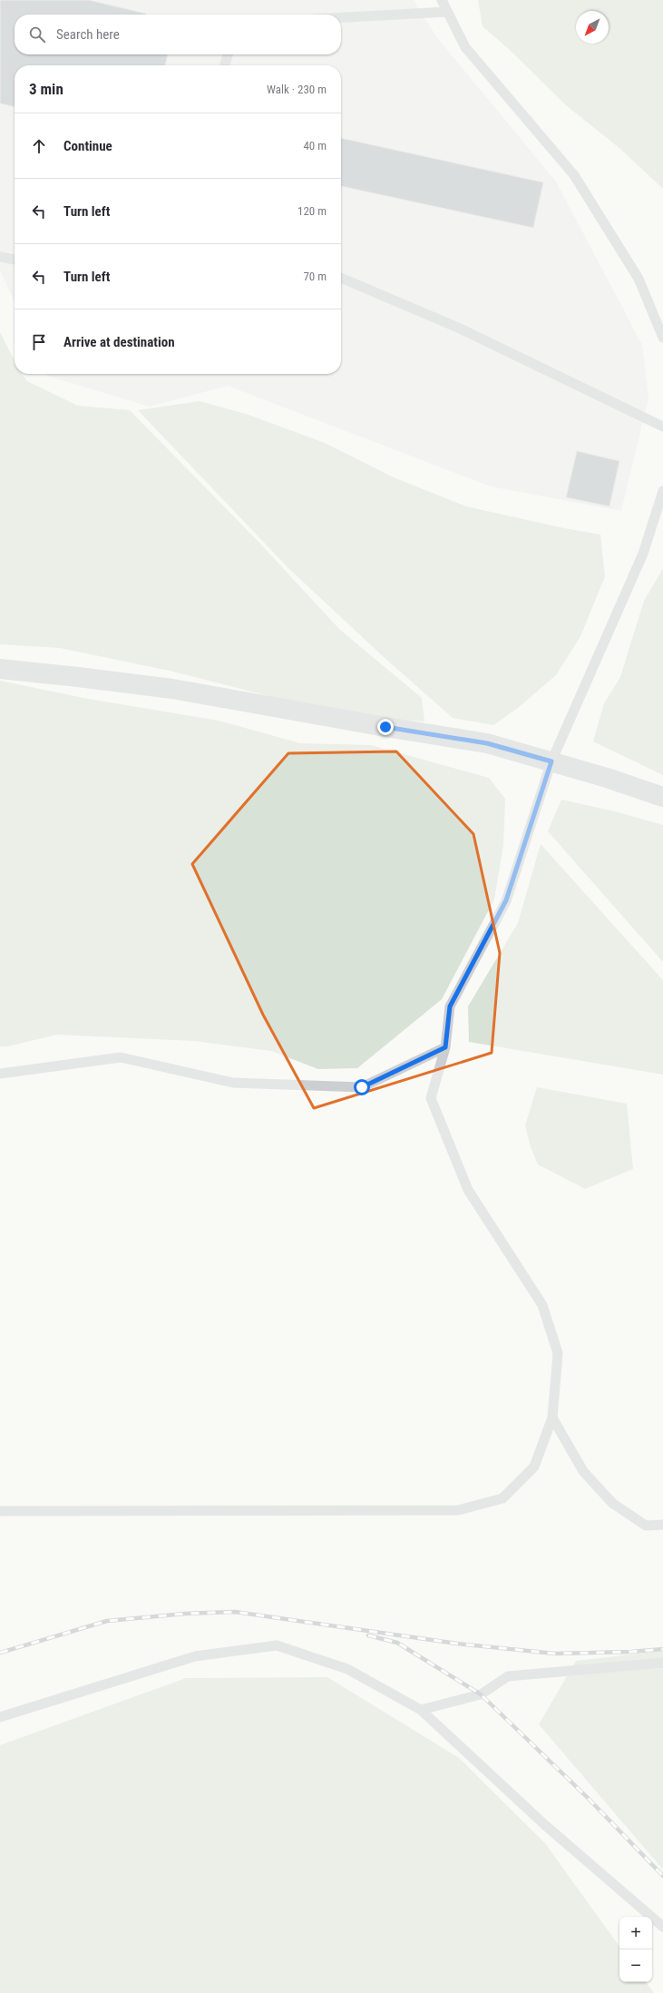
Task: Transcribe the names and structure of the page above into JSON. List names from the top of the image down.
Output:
{
  "north": "bottom left",
  "page": {
    "search": "Search here",
    "heading": ["3 min", "Walk · 230 m"],
    "list": [
      ["Continue", "40 m"],
      ["Turn left", "120 m"],
      ["Turn left", "70 m"],
      "Arrive at destination"
    ],
    "map_buttons": ["+", "−"]
  }
}
